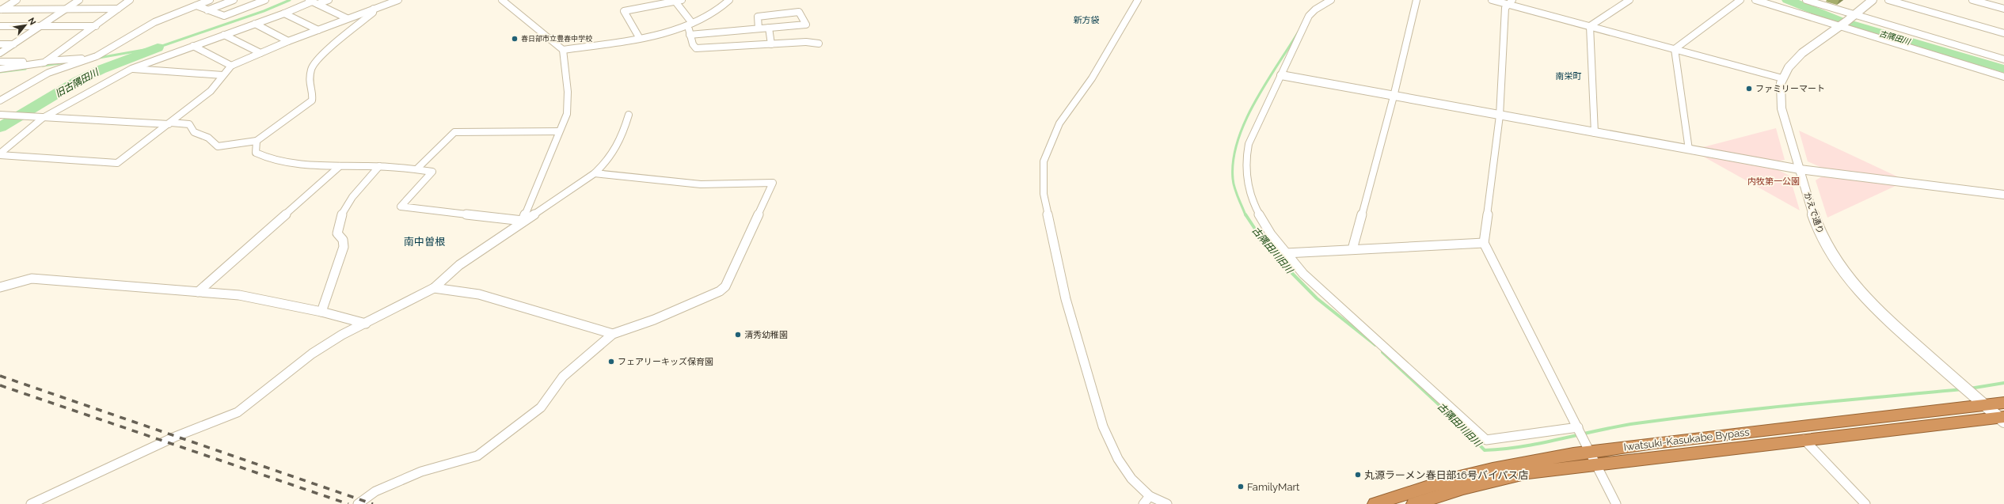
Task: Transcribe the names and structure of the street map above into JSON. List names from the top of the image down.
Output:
{
  "streets": {
    "highway": ["Iwatsuki-Kasukabe Bypass"],
    "street": ["かえで通り"]
  },
  "crossings": [
    ["かえで通り", "Iwatsuki-Kasukabe Bypass"]
  ],
  "districts": ["新方袋", "南栄町", "南中曽根"],
  "water": ["古隅田川", "旧古隅田川", "古隅田川旧川"],
  "parks": ["内牧第一公園"],
  "places": [
    "春日部市立豊春中学校",
    "ファミリーマート",
    "清秀幼稚園",
    "フェアリーキッズ保育園",
    "丸源ラーメン春日部16号バイパス店",
    "FamilyMart"
  ],
  "north": "top right"
}
